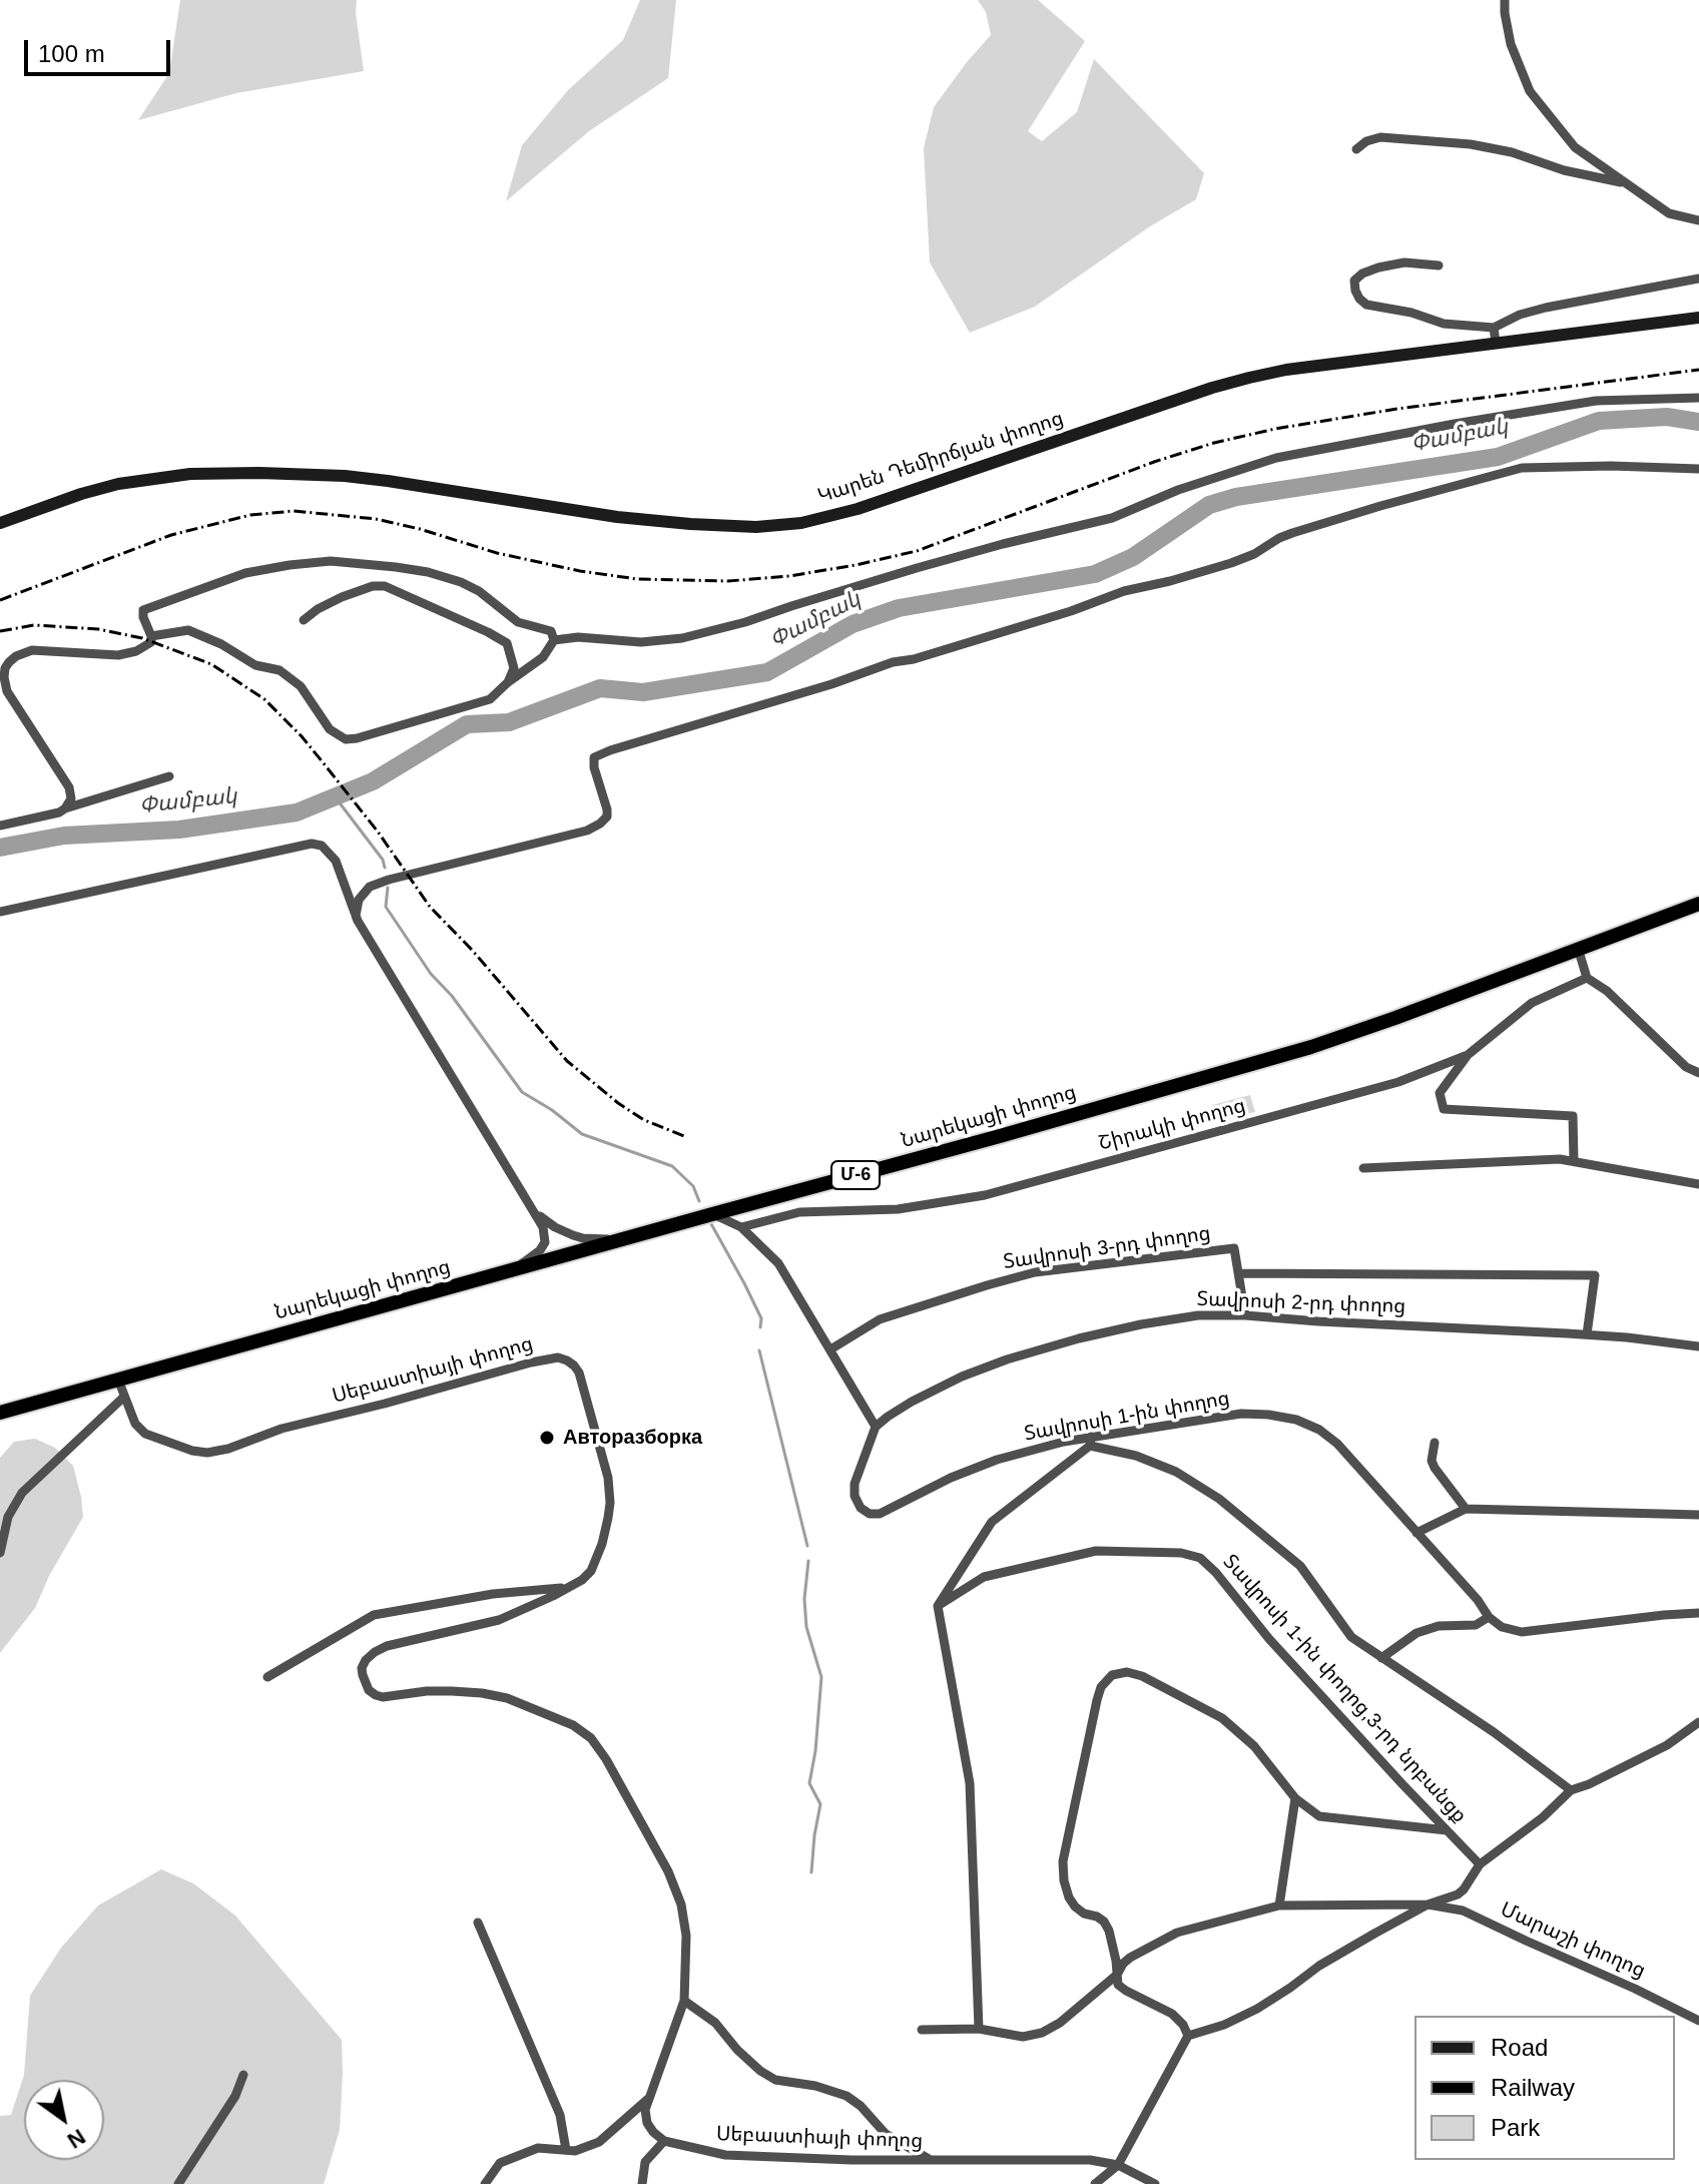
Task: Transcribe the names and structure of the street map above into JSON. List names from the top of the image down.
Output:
{
  "streets": {
    "highway": ["Նարեկացի փողոց", "Մ-6"],
    "main road": ["Կարեն Դեմիրճյան փողոց"],
    "street": [
      "Շիրակի փողոց",
      "Տավրոսի 3-րդ փողոց",
      "Տավրոսի 2-րդ փողոց",
      "Սեբաստիայի փողոց",
      "Տավրոսի 1-ին փողոց",
      "Տավրոսի 1-ին փողոց,3-րդ նրբանցք",
      "Մարաշի փողոց"
    ]
  },
  "crossings": [
    ["Նարեկացի փողոց", "Սեբաստիայի փողոց"],
    ["Տավրոսի 3-րդ փողոց", "Տավրոսի 2-րդ փողոց"],
    ["Տավրոսի 2-րդ փողոց", "Տավրոսի 1-ին փողոց"]
  ],
  "water": ["Փամբակ"],
  "places": ["Авторазборка"],
  "legend": ["Road", "Railway", "Park"],
  "scale_bar": "100 m",
  "north": "bottom right"
}
